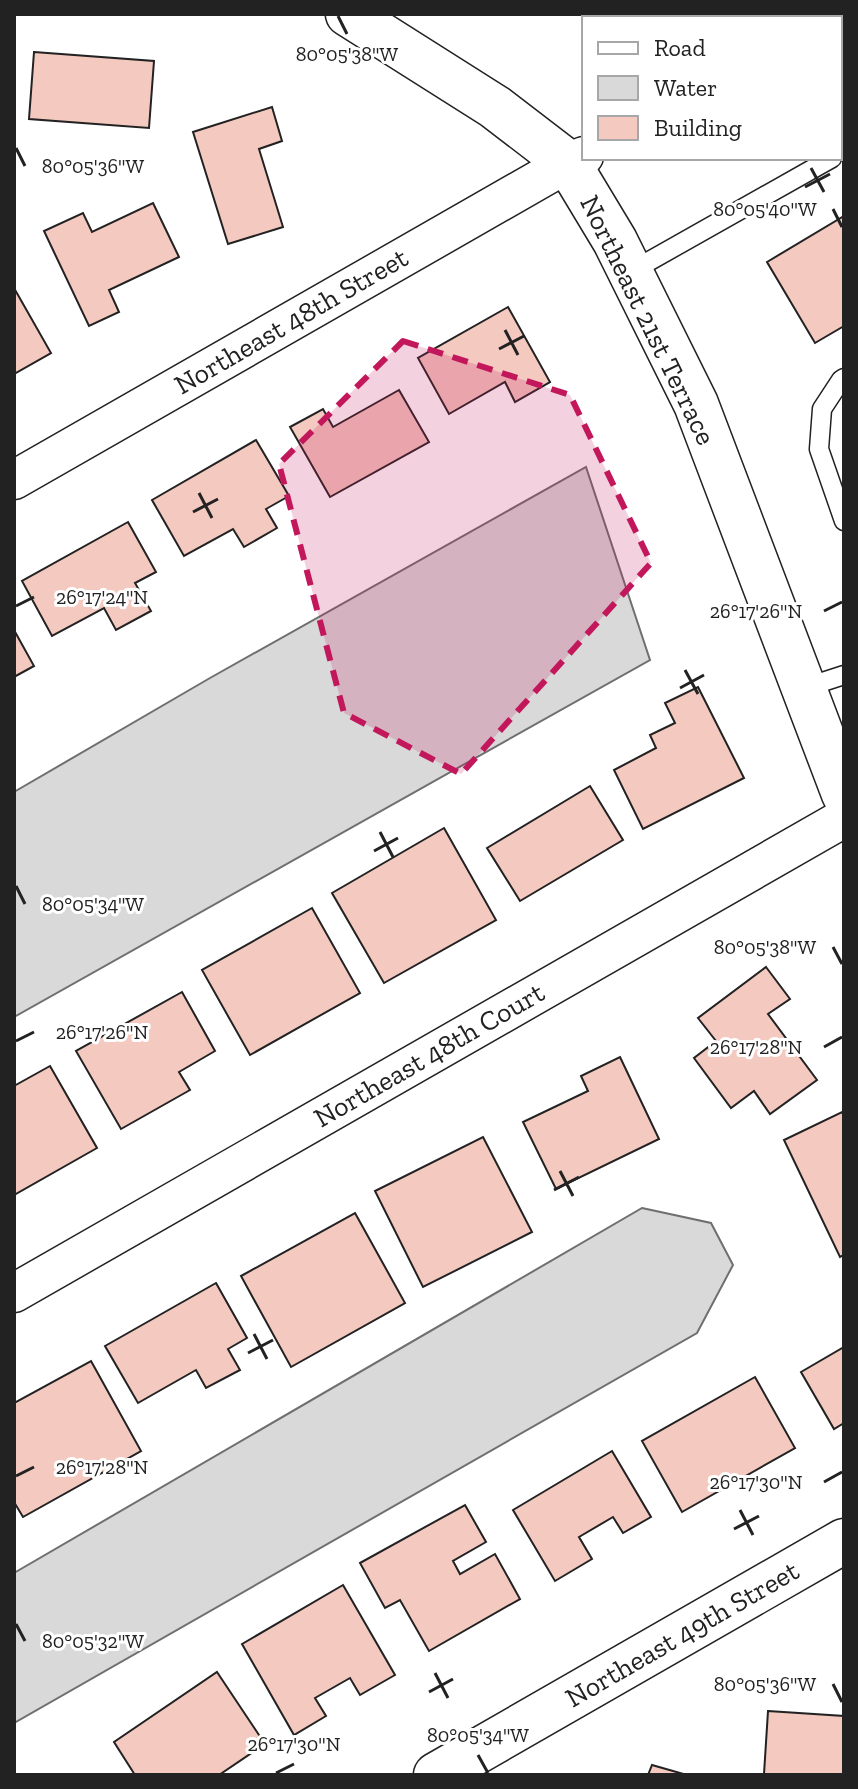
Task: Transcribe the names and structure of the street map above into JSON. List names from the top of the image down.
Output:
{
  "streets": {
    "street": [
      "Northeast 21st Terrace",
      "Northeast 48th Street",
      "Northeast 48th Court",
      "Northeast 49th Street"
    ]
  },
  "legend": ["Road", "Water", "Building"],
  "coordinates": [
    "80°05'38\"W",
    "80°05'36\"W",
    "80°05'40\"W",
    "26°17'24\"N",
    "26°17'26\"N",
    "80°05'34\"W",
    "26°17'28\"N",
    "26°17'30\"N",
    "80°05'32\"W"
  ]
}
